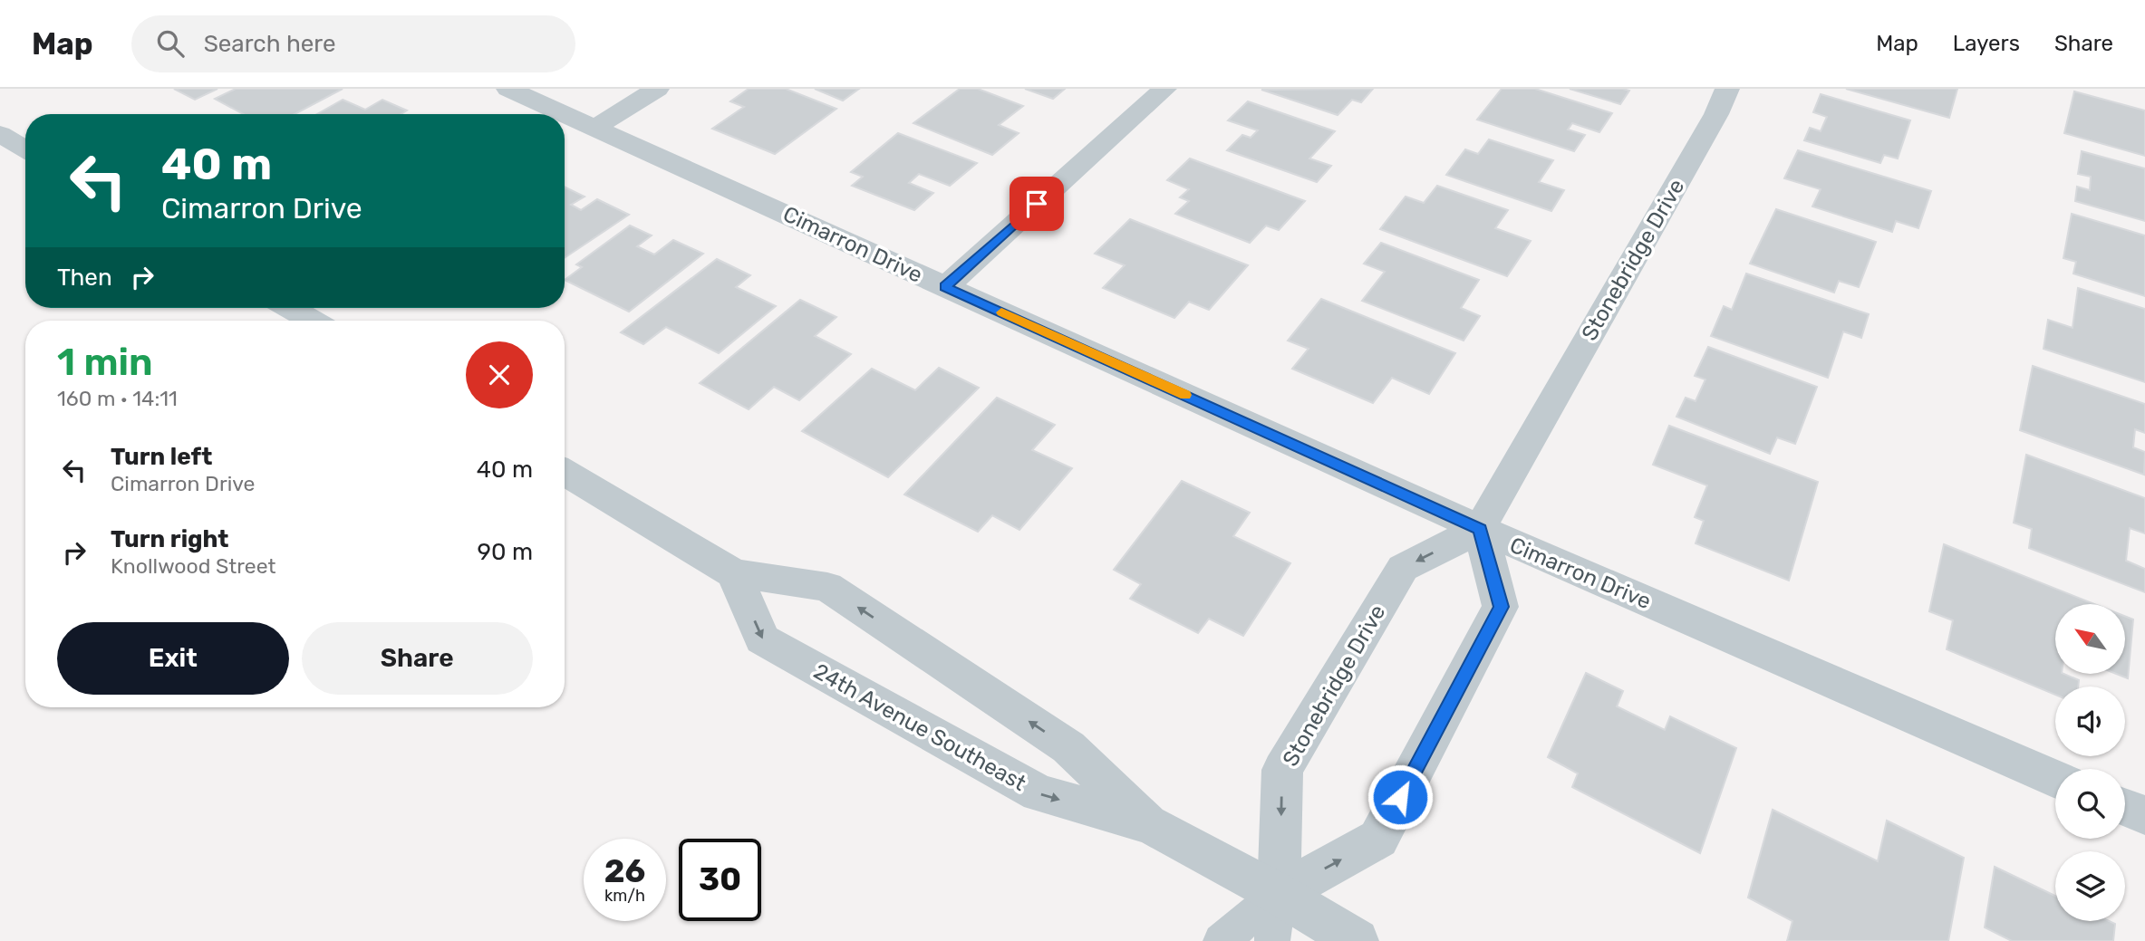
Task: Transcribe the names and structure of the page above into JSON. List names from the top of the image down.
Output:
{
  "streets": {
    "street": ["Cimarron Drive", "Stonebridge Drive", "24th Avenue Southeast"]
  },
  "crossings": [
    ["Cimarron Drive", "Stonebridge Drive"],
    ["Stonebridge Drive", "24th Avenue Southeast"]
  ],
  "north": "top left",
  "page": {
    "header": "Map",
    "search": "Search here",
    "nav": ["Map", "Layers", "Share"],
    "turn": ["40 m", "Cimarron Drive"],
    "then": "Then",
    "heading": ["1 min", "160 m · 14:11"],
    "list": [
      {
        "name": "Turn left",
        "note": "Cimarron Drive",
        "value": "40 m"
      },
      {
        "name": "Turn right",
        "note": "Knollwood Street",
        "value": "90 m"
      }
    ],
    "buttons": ["Exit", "Share"],
    "speed": "26 km/h",
    "limit": "30"
  }
}
